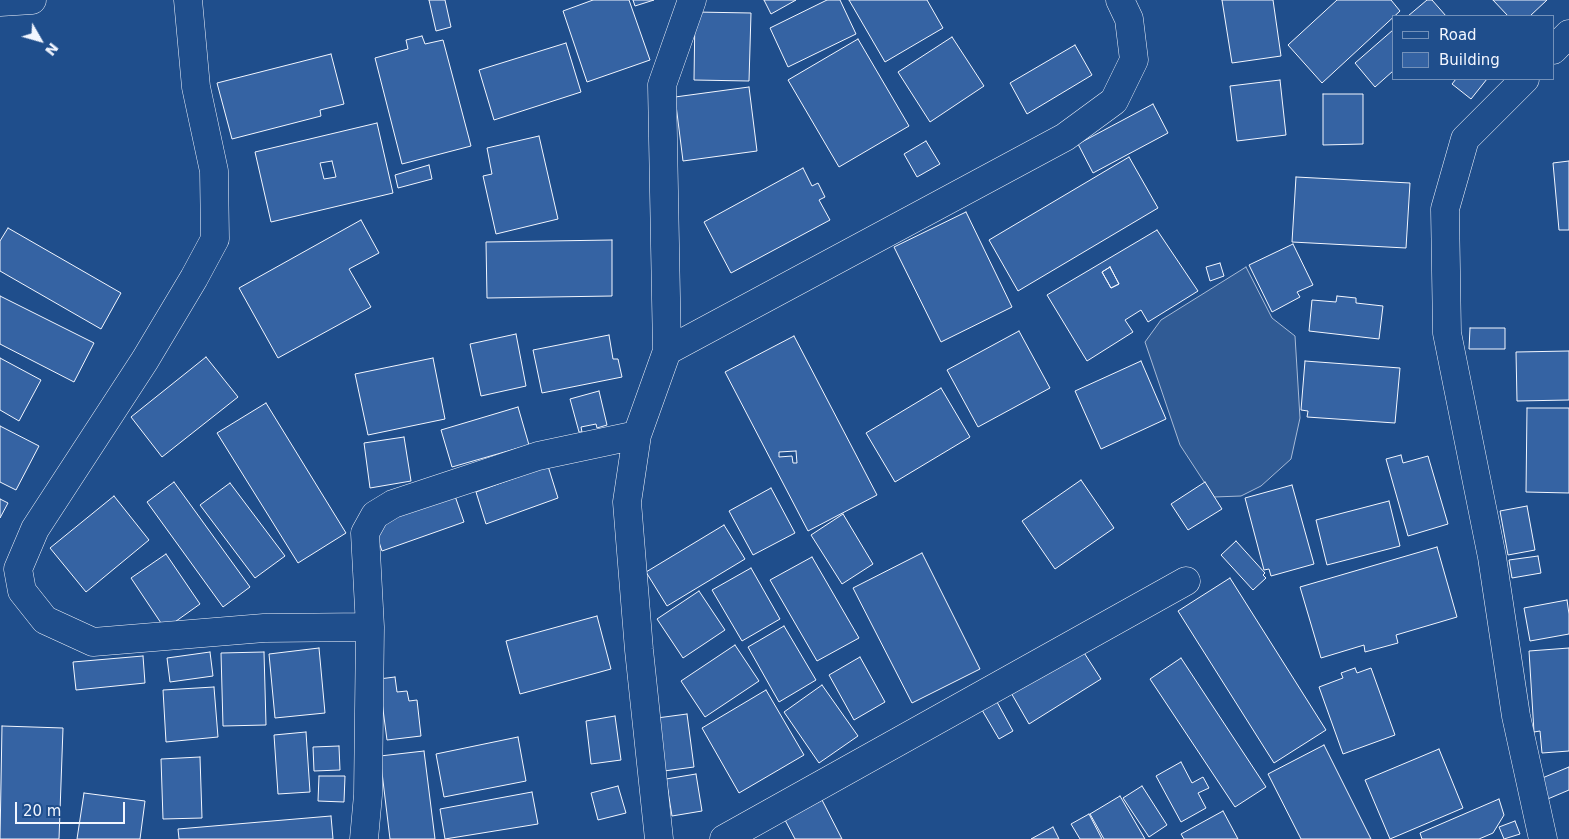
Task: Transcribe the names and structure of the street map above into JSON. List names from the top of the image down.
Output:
{
  "legend": ["Road", "Building"],
  "scale_bar": "20 m",
  "north": "bottom right"
}
